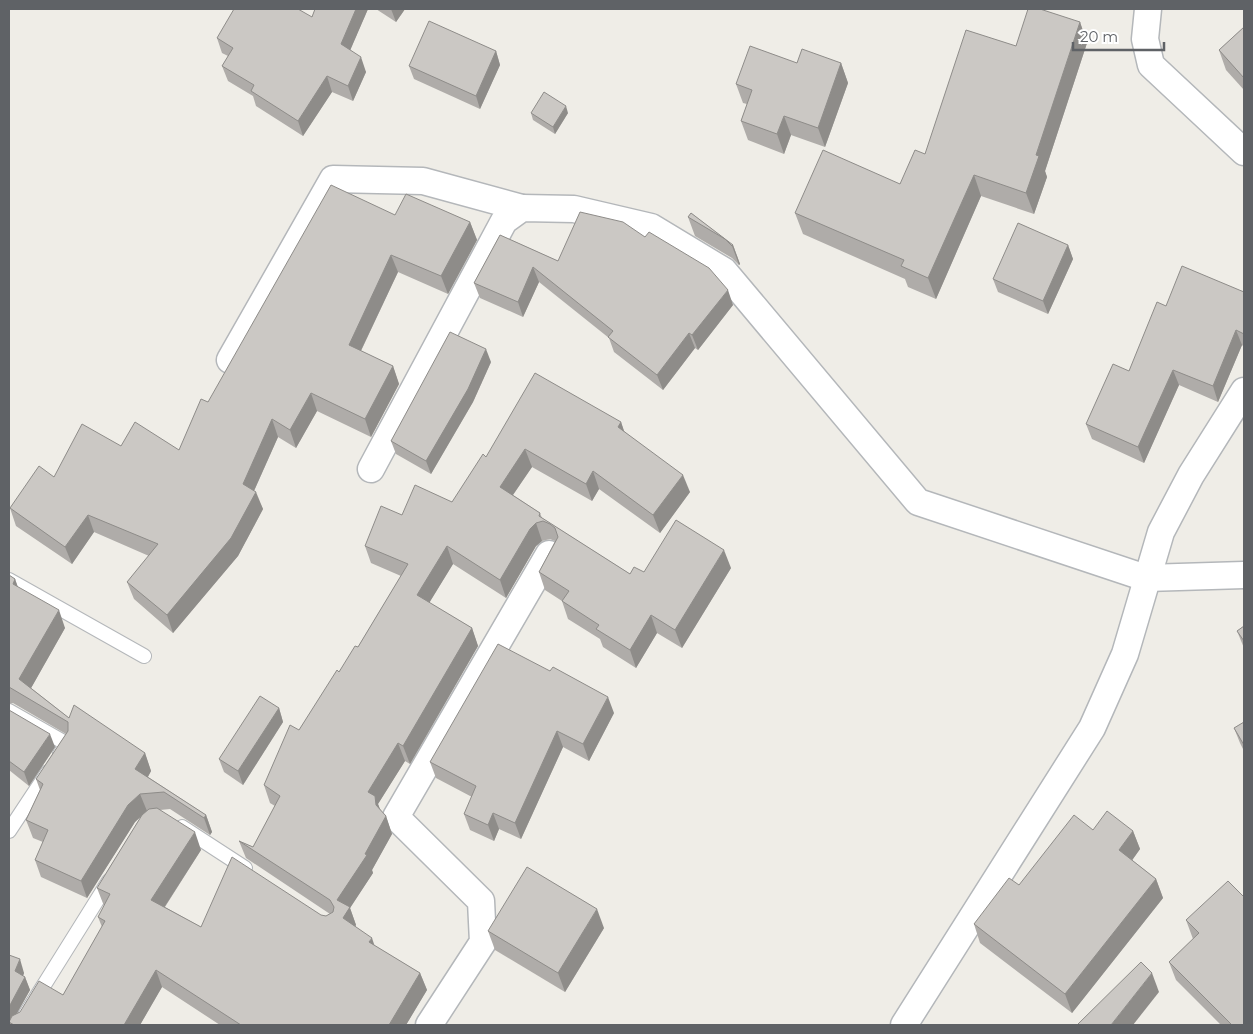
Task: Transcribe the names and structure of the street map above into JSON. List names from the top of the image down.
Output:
{
  "scale_bar": "20 m"
}
